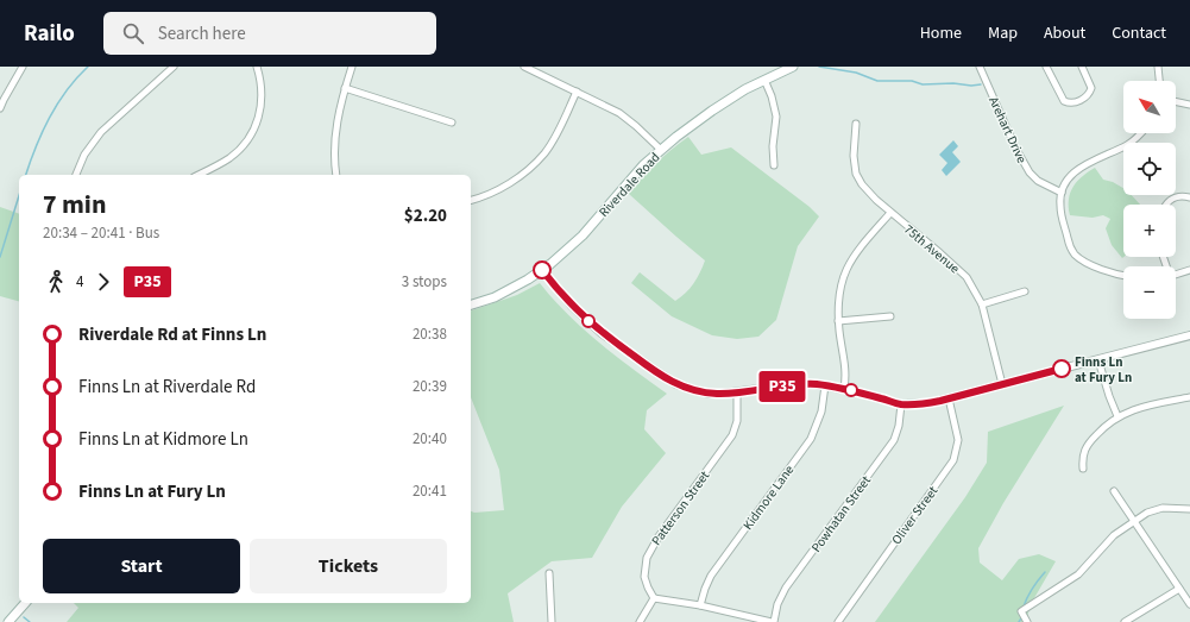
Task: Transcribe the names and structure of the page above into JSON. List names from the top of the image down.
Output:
{
  "streets": {
    "main road": ["Riverdale Road"],
    "street": [
      "Arehart Drive",
      "75th Avenue",
      "Kidmore Lane",
      "Patterson Street",
      "Powhatan Street",
      "Oliver Street"
    ]
  },
  "places": ["Finns Ln at Fury Ln"],
  "lines": ["bus line P35"],
  "north": "top left",
  "page": {
    "header": "Railo",
    "search": "Search here",
    "nav": [
      "Home",
      "Map",
      "About",
      "Contact"
    ],
    "on_map": "P35",
    "map_buttons": ["+", "−"],
    "heading": ["7 min", "20:34 – 20:41 · Bus", "$2.20"],
    "legs": ["4", "P35", "3 stops"],
    "list": [
      {
        "name": "Riverdale Rd at Finns Ln",
        "value": "20:38"
      },
      {
        "name": "Finns Ln at Riverdale Rd",
        "value": "20:39"
      },
      {
        "name": "Finns Ln at Kidmore Ln",
        "value": "20:40"
      },
      {
        "name": "Finns Ln at Fury Ln",
        "value": "20:41"
      }
    ],
    "buttons": ["Start", "Tickets"]
  }
}
